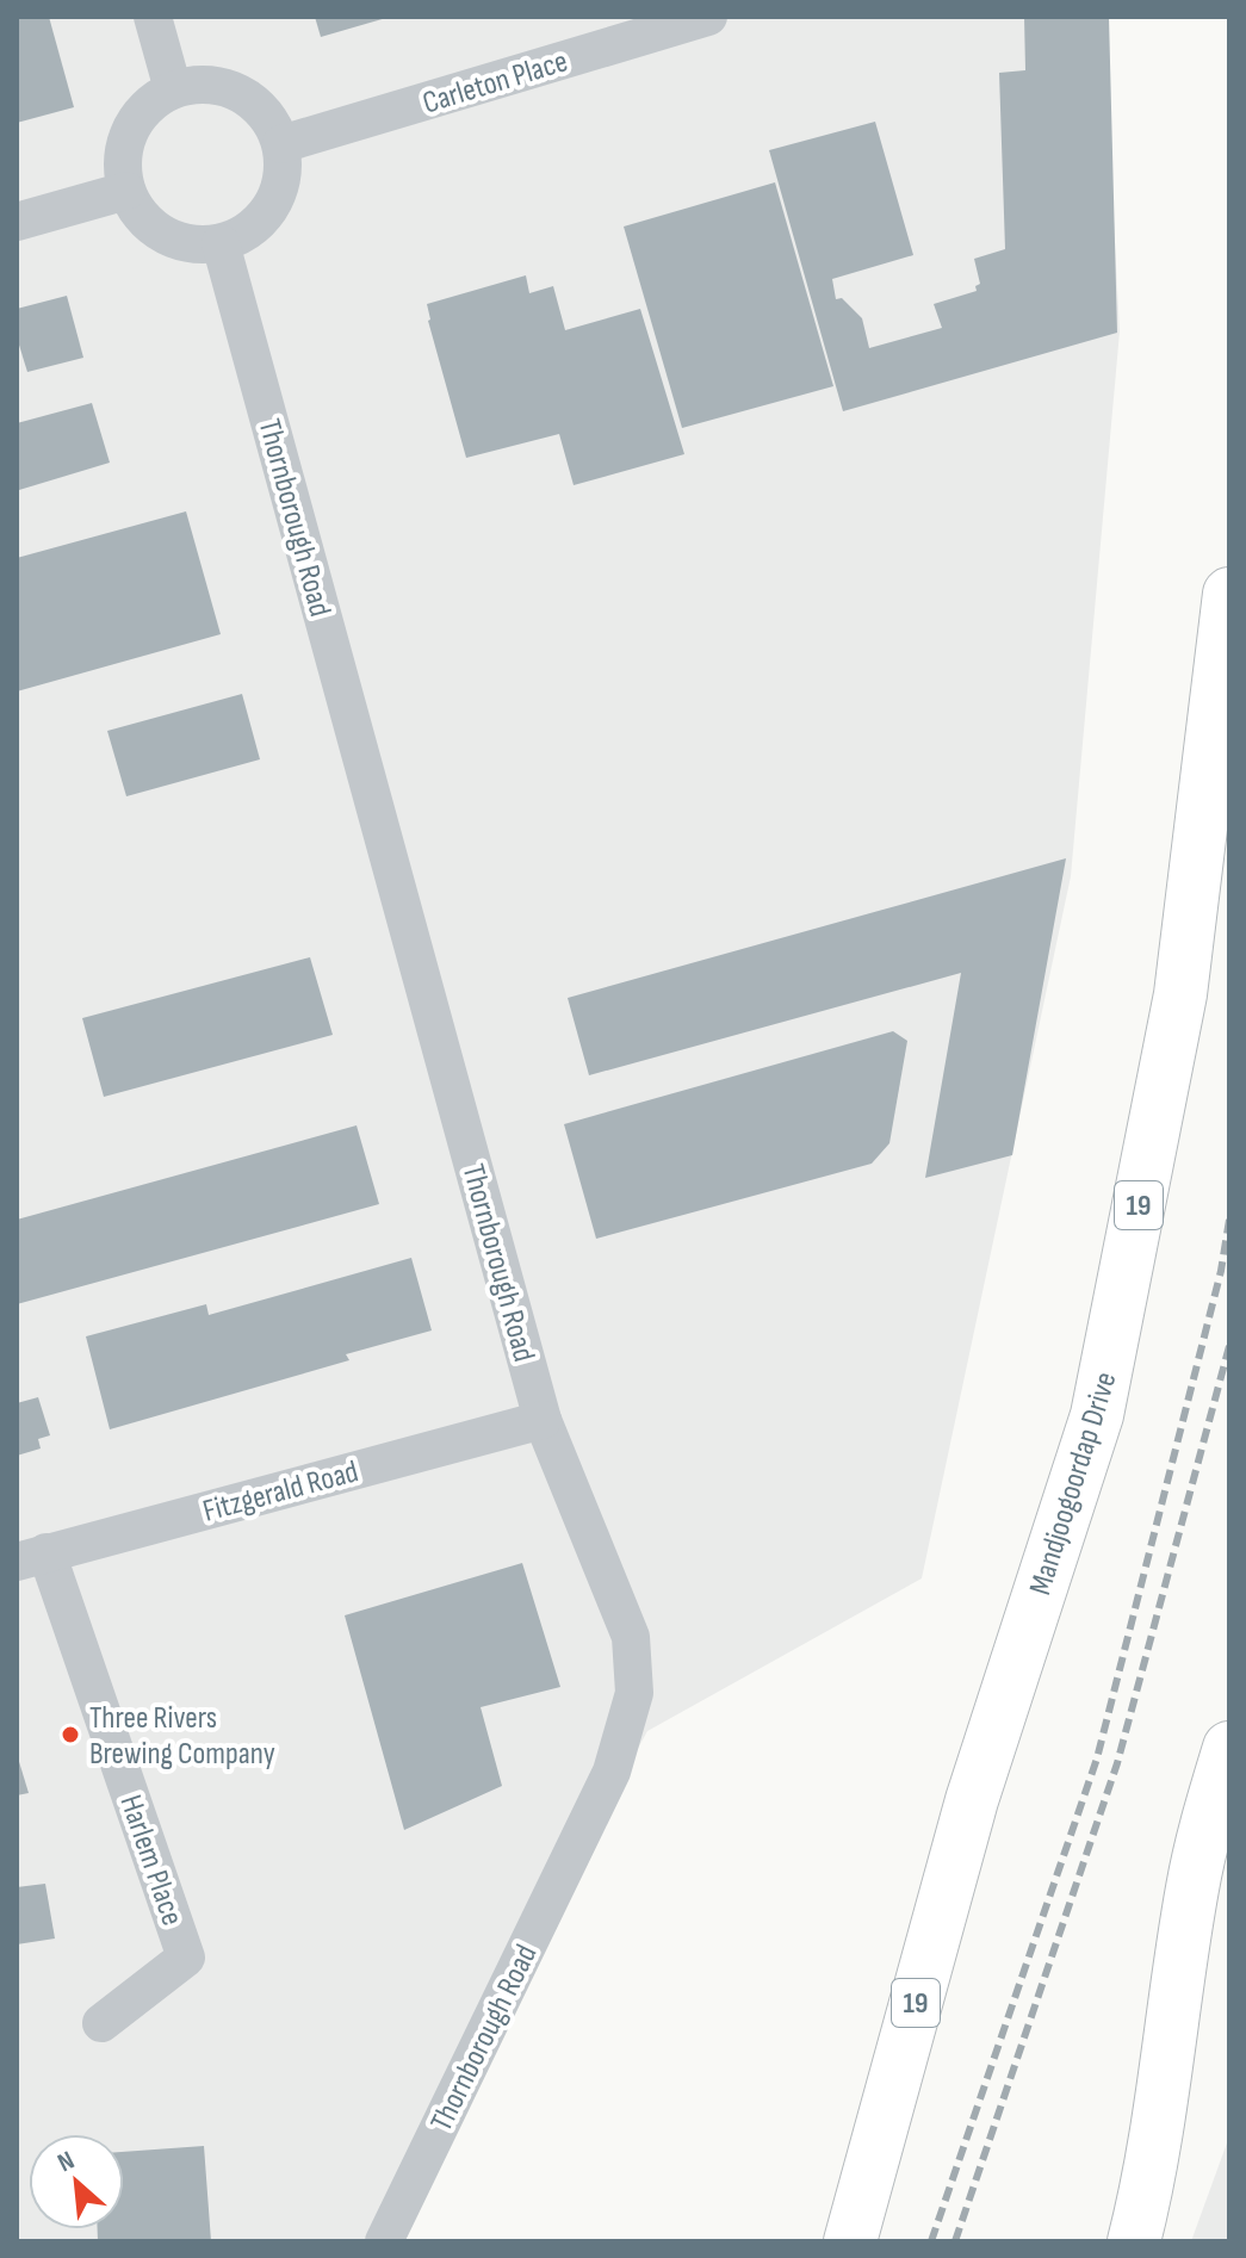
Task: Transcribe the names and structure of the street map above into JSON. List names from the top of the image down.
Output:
{
  "streets": {
    "highway": ["19", "Mandjoogoordap Drive"],
    "street": [
      "Carleton Place",
      "Thornborough Road",
      "Fitzgerald Road",
      "Harlem Place"
    ]
  },
  "crossings": [
    ["Carleton Place", "Thornborough Road"],
    ["Thornborough Road", "Fitzgerald Road"],
    ["Fitzgerald Road", "Harlem Place"]
  ],
  "places": ["Three Rivers Brewing Company"],
  "north": "top left"
}
